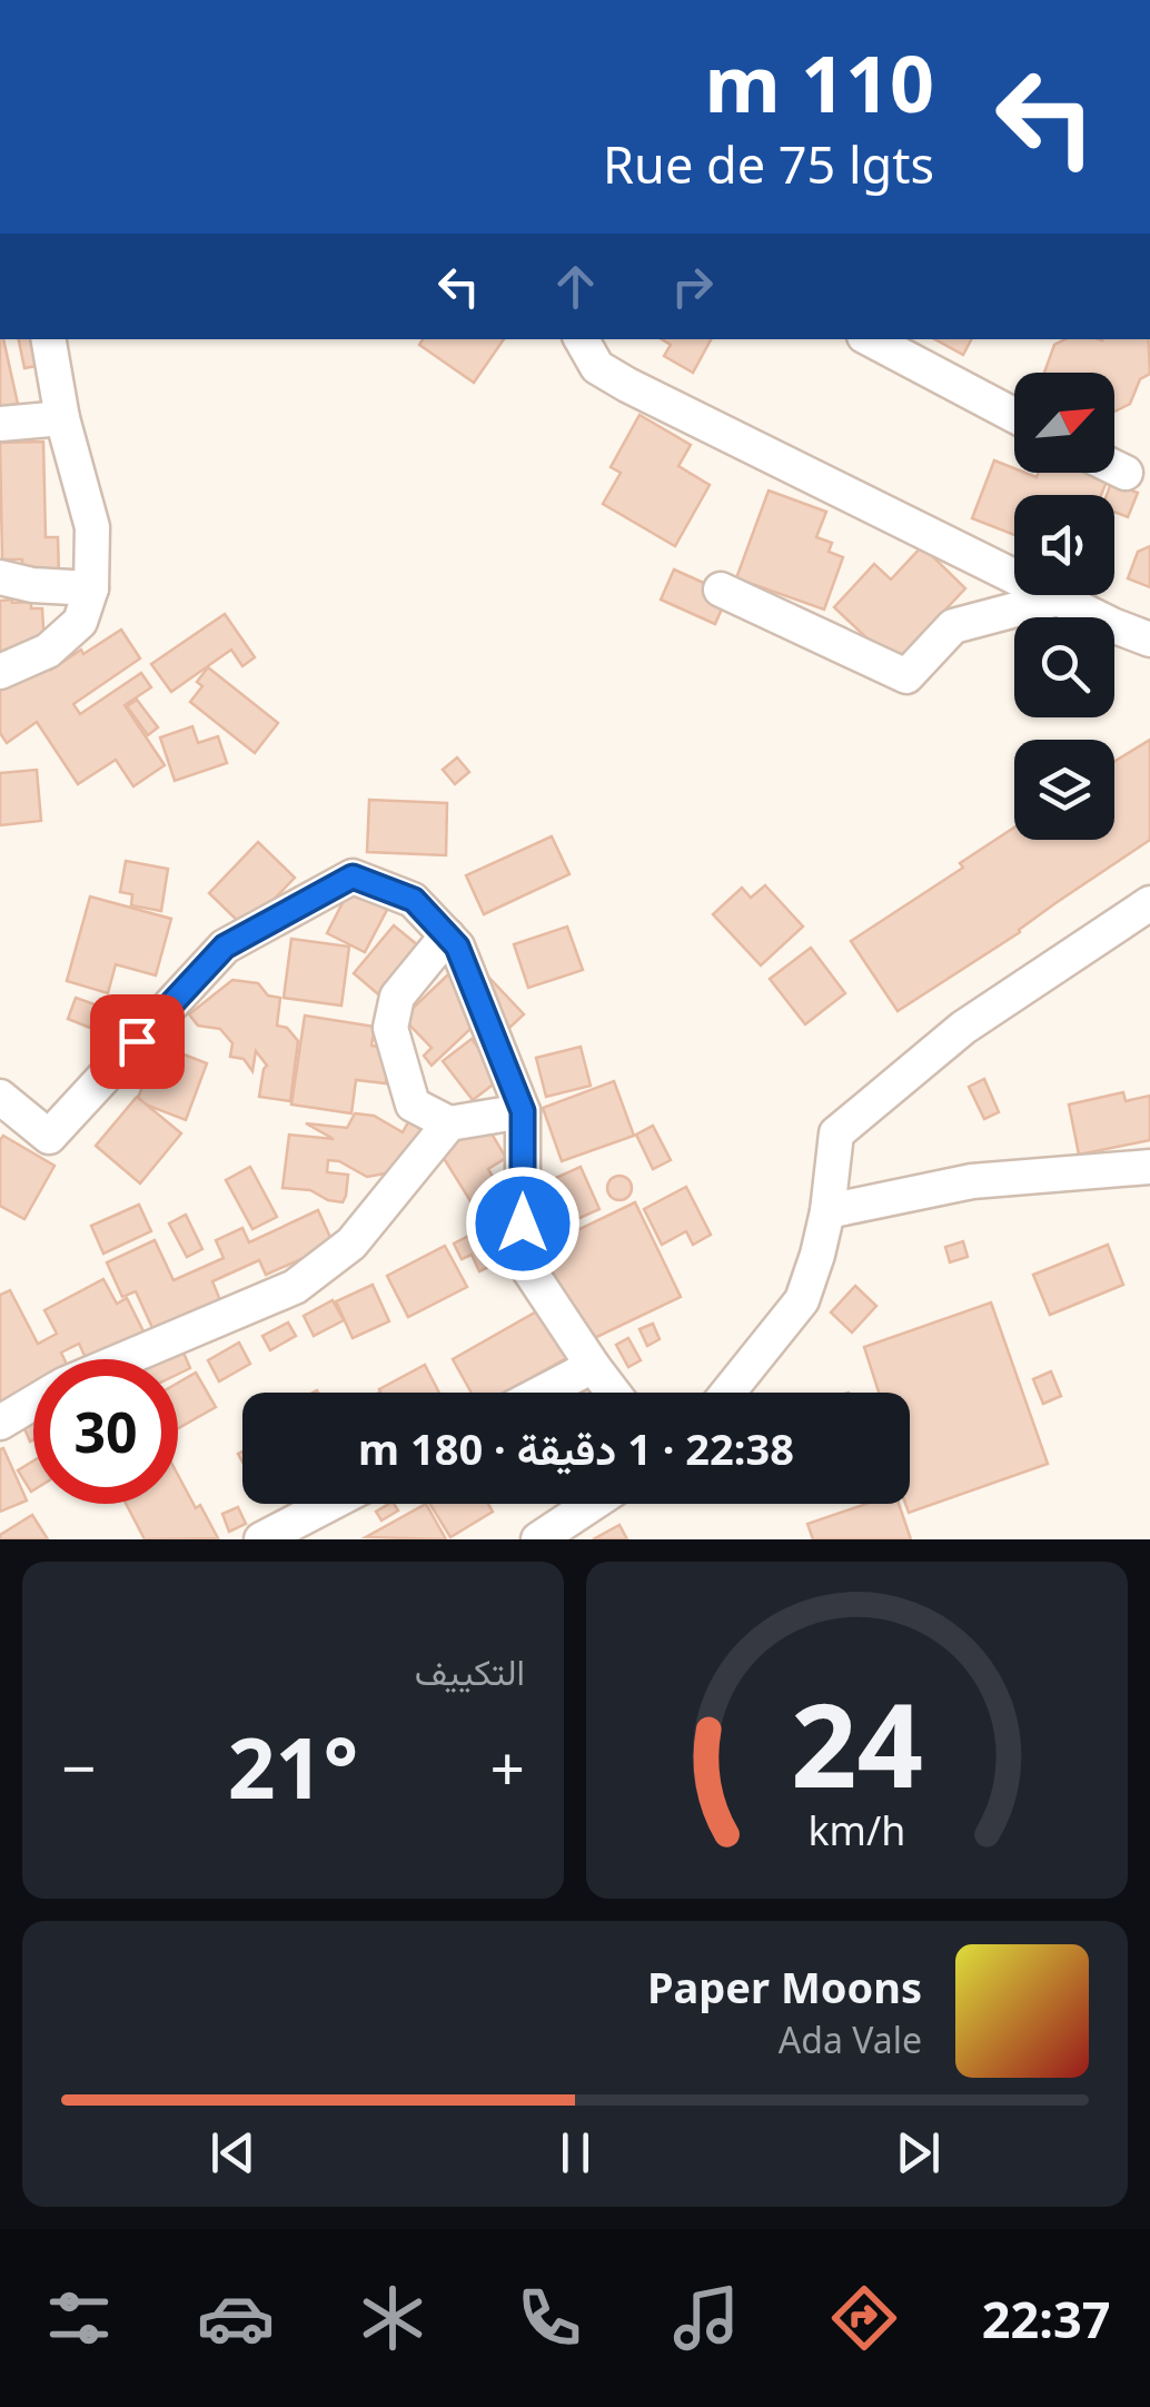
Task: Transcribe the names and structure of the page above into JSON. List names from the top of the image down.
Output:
{
  "north": "top right",
  "page": {
    "turn": ["110 m", "Rue de 75 lgts"],
    "limit": "30",
    "trip": "22:38 · 1 دقيقة · 180 m",
    "tile": "التكييف",
    "heat": ["−", "21°", "+"],
    "song": ["Paper Moons", "Ada Vale"],
    "tabs": "22:37",
    "gauge": ["24", "km/h"]
  }
}
